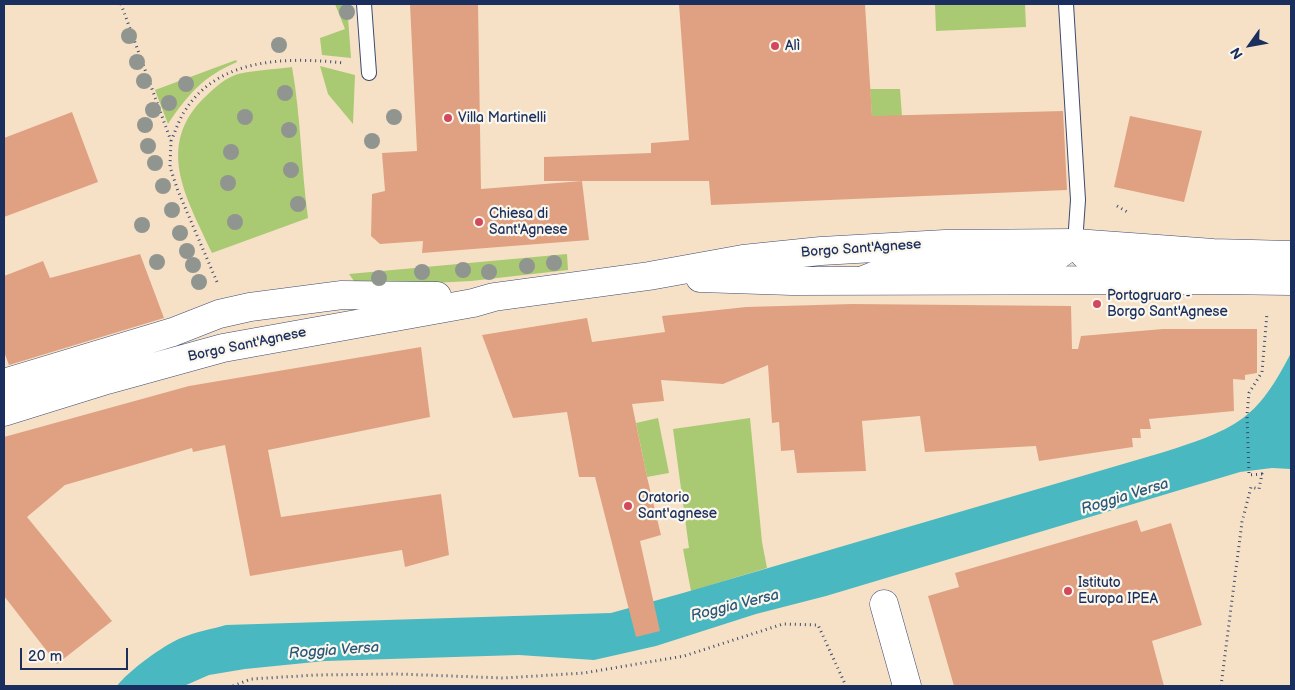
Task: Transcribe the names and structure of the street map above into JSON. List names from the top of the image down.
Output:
{
  "streets": {
    "main road": ["Borgo Sant'Agnese"]
  },
  "water": ["Roggia Versa"],
  "places": [
    "Alì",
    "Villa Martinelli",
    "Chiesa di Sant'Agnese",
    "Portogruaro - Borgo Sant'Agnese",
    "Oratorio Sant'agnese",
    "Istituto Europa IPEA"
  ],
  "scale_bar": "20 m",
  "north": "bottom left"
}
